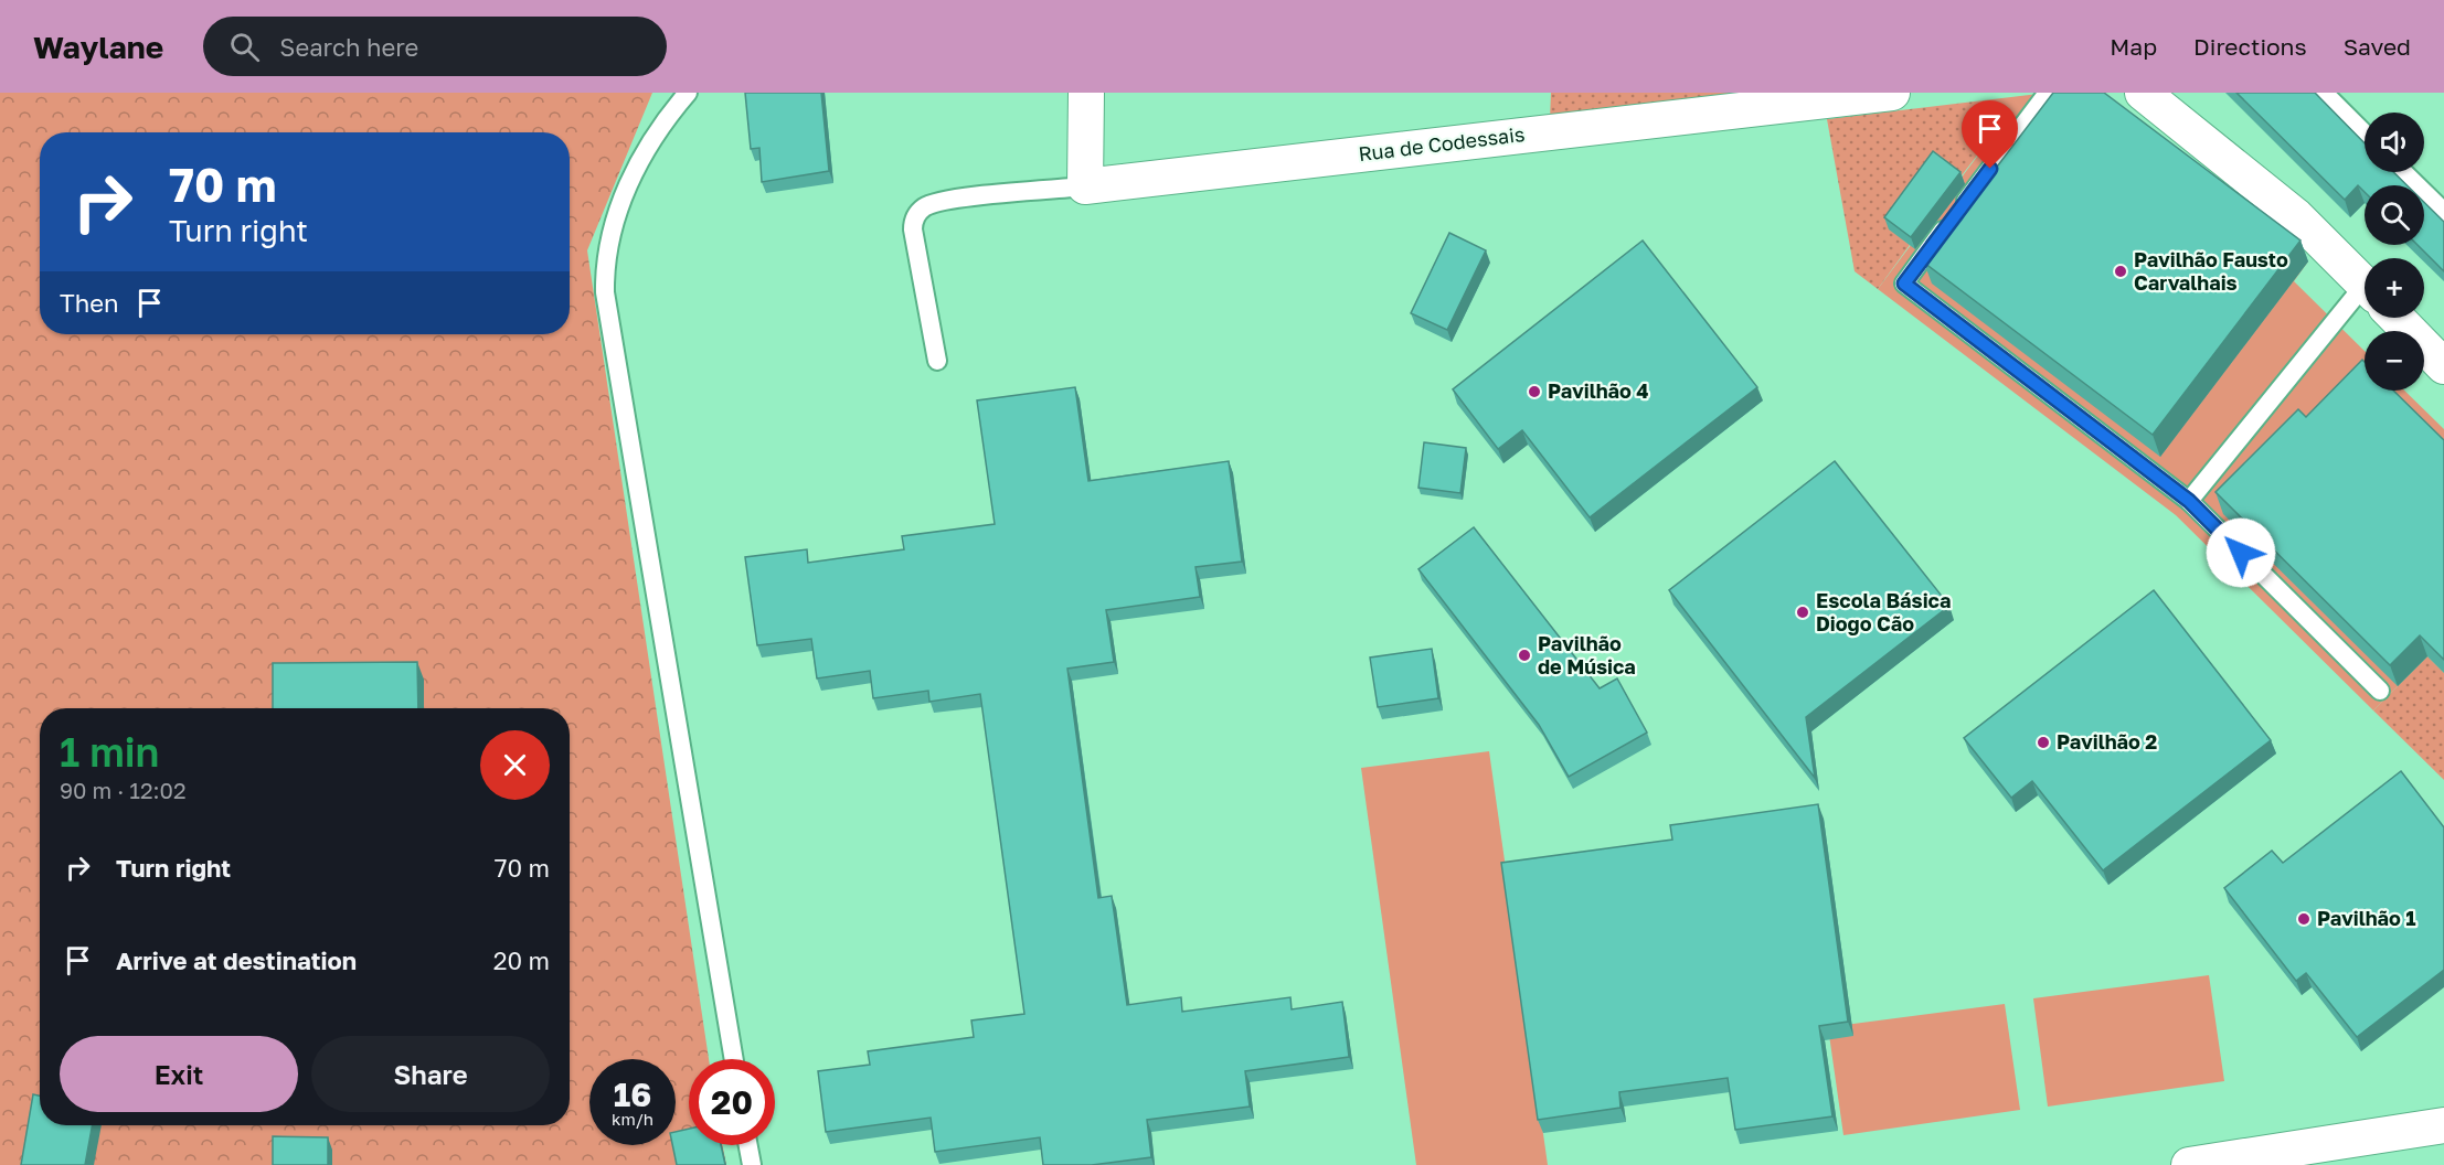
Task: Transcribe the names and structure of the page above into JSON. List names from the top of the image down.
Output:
{
  "streets": {
    "street": ["Rua de Codessais"]
  },
  "places": [
    "Pavilhão Fausto Carvalhais",
    "Pavilhão 4",
    "Escola Básica Diogo Cão",
    "Pavilhão de Música",
    "Pavilhão 2",
    "Pavilhão 1"
  ],
  "page": {
    "header": "Waylane",
    "search": "Search here",
    "nav": ["Map", "Directions", "Saved"],
    "map_buttons": ["+", "−"],
    "turn": ["70 m", "Turn right"],
    "then": "Then",
    "heading": ["1 min", "90 m · 12:02"],
    "list": [
      {
        "name": "Turn right",
        "value": "70 m"
      },
      {
        "name": "Arrive at destination",
        "value": "20 m"
      }
    ],
    "buttons": ["Exit", "Share"],
    "speed": "16 km/h",
    "limit": "20"
  }
}
